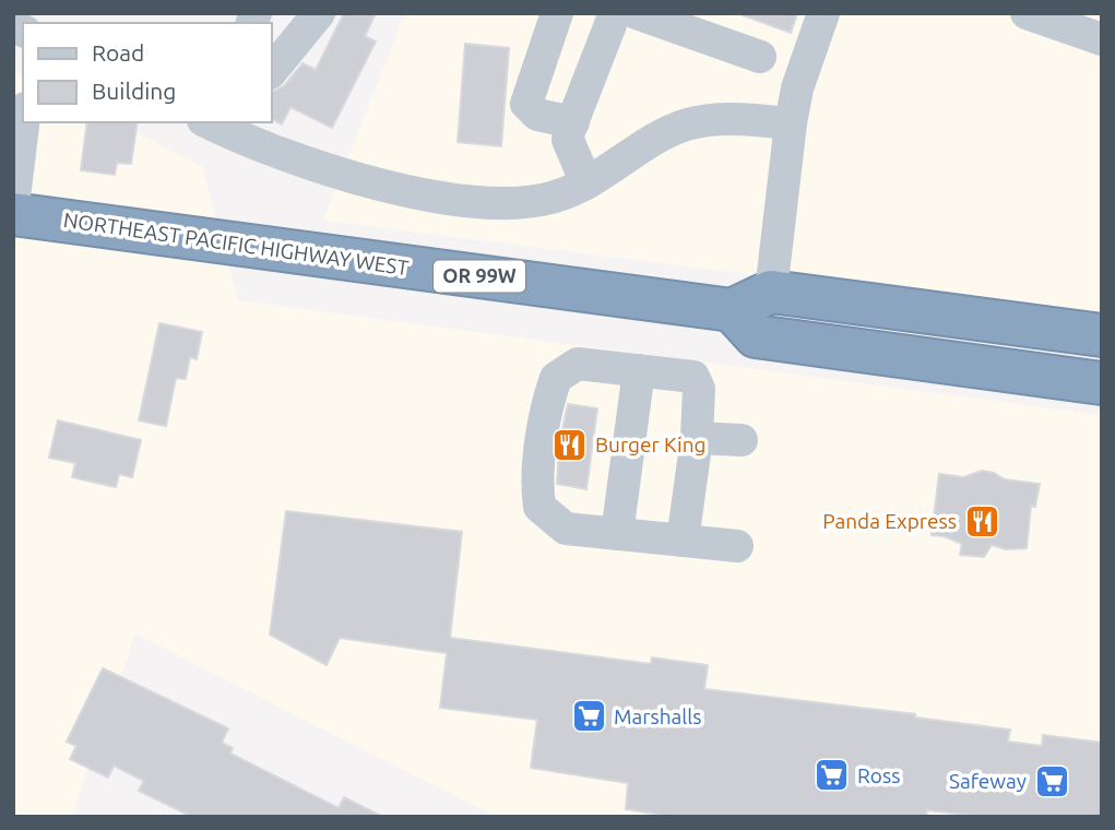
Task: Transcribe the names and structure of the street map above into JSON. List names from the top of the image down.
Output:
{
  "streets": {
    "highway": ["NORTHEAST PACIFIC HIGHWAY WEST", "OR 99W"]
  },
  "places": {
    "restaurant": ["Burger King", "Panda Express"],
    "supermarket": ["Marshalls", "Ross", "Safeway"]
  },
  "legend": ["Road", "Building"]
}
